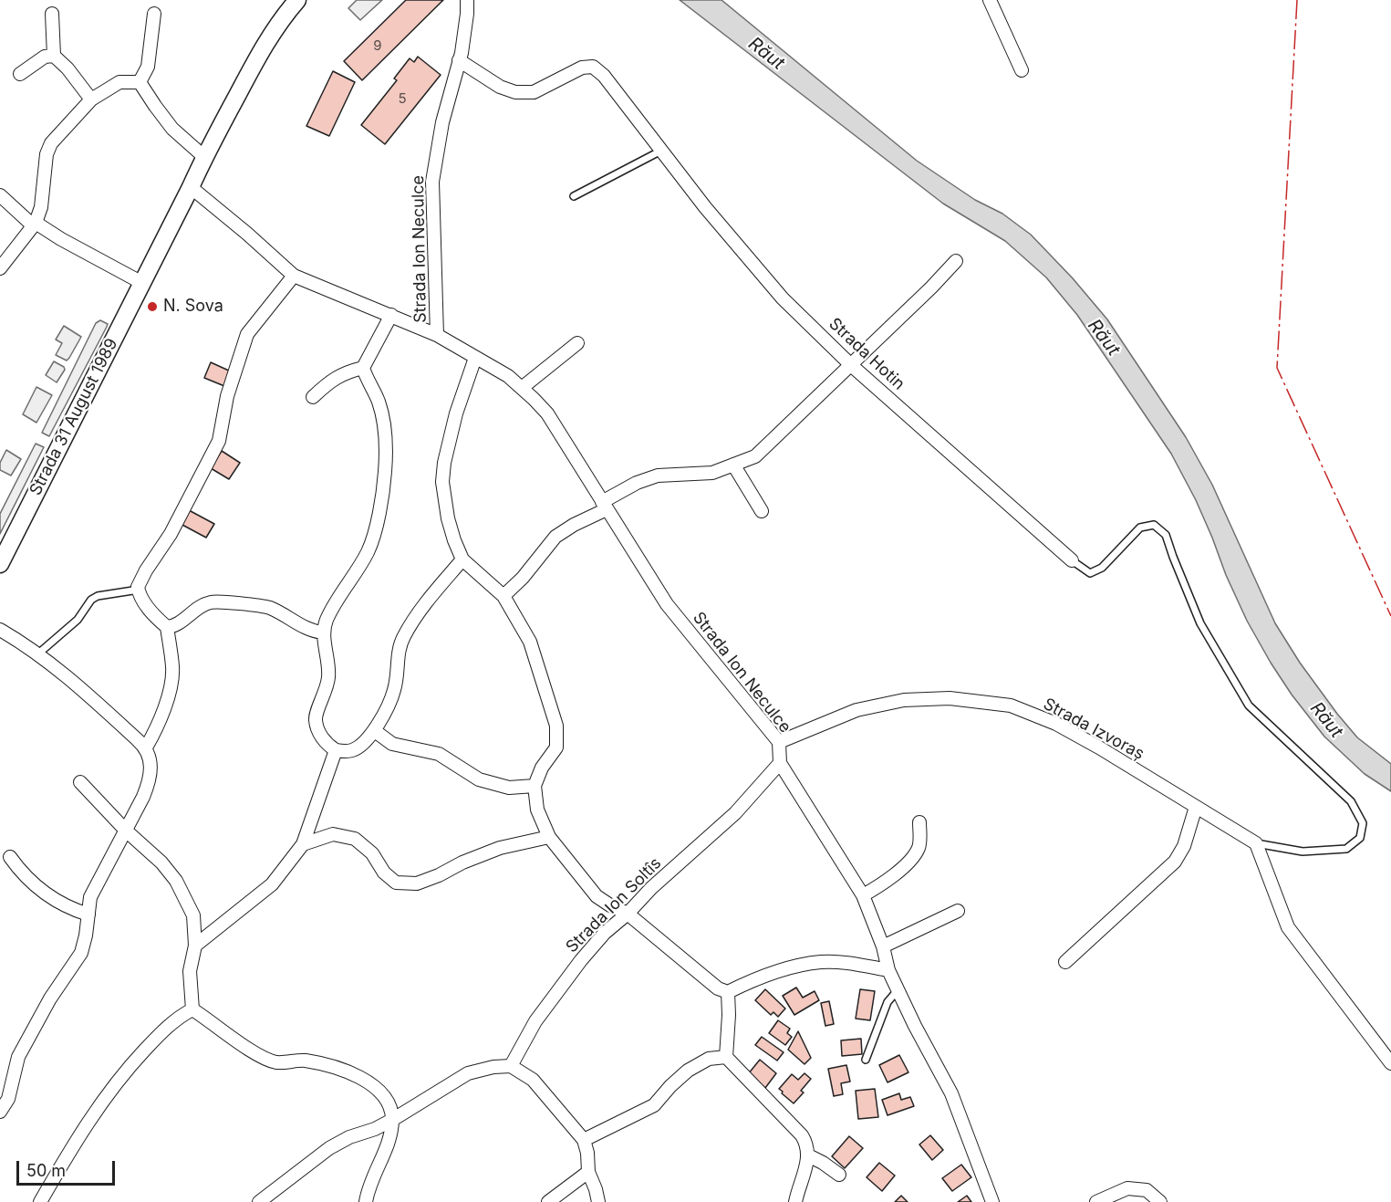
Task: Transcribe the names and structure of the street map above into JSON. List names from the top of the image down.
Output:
{
  "streets": {
    "main road": ["Strada 31 August 1989"],
    "street": [
      "Strada Ion Neculce",
      "Strada Hotin",
      "Strada Izvoraș",
      "Strada Ion Soltîs"
    ]
  },
  "crossings": [
    ["Strada Ion Neculce", "Strada Hotin"],
    ["Strada Ion Neculce", "Strada Izvoraș"],
    ["Strada Ion Neculce", "Strada Ion Soltîs"]
  ],
  "water": ["Răut"],
  "places": ["N. Sova"],
  "house_numbers": ["9", "5"],
  "scale_bar": "50 m"
}
